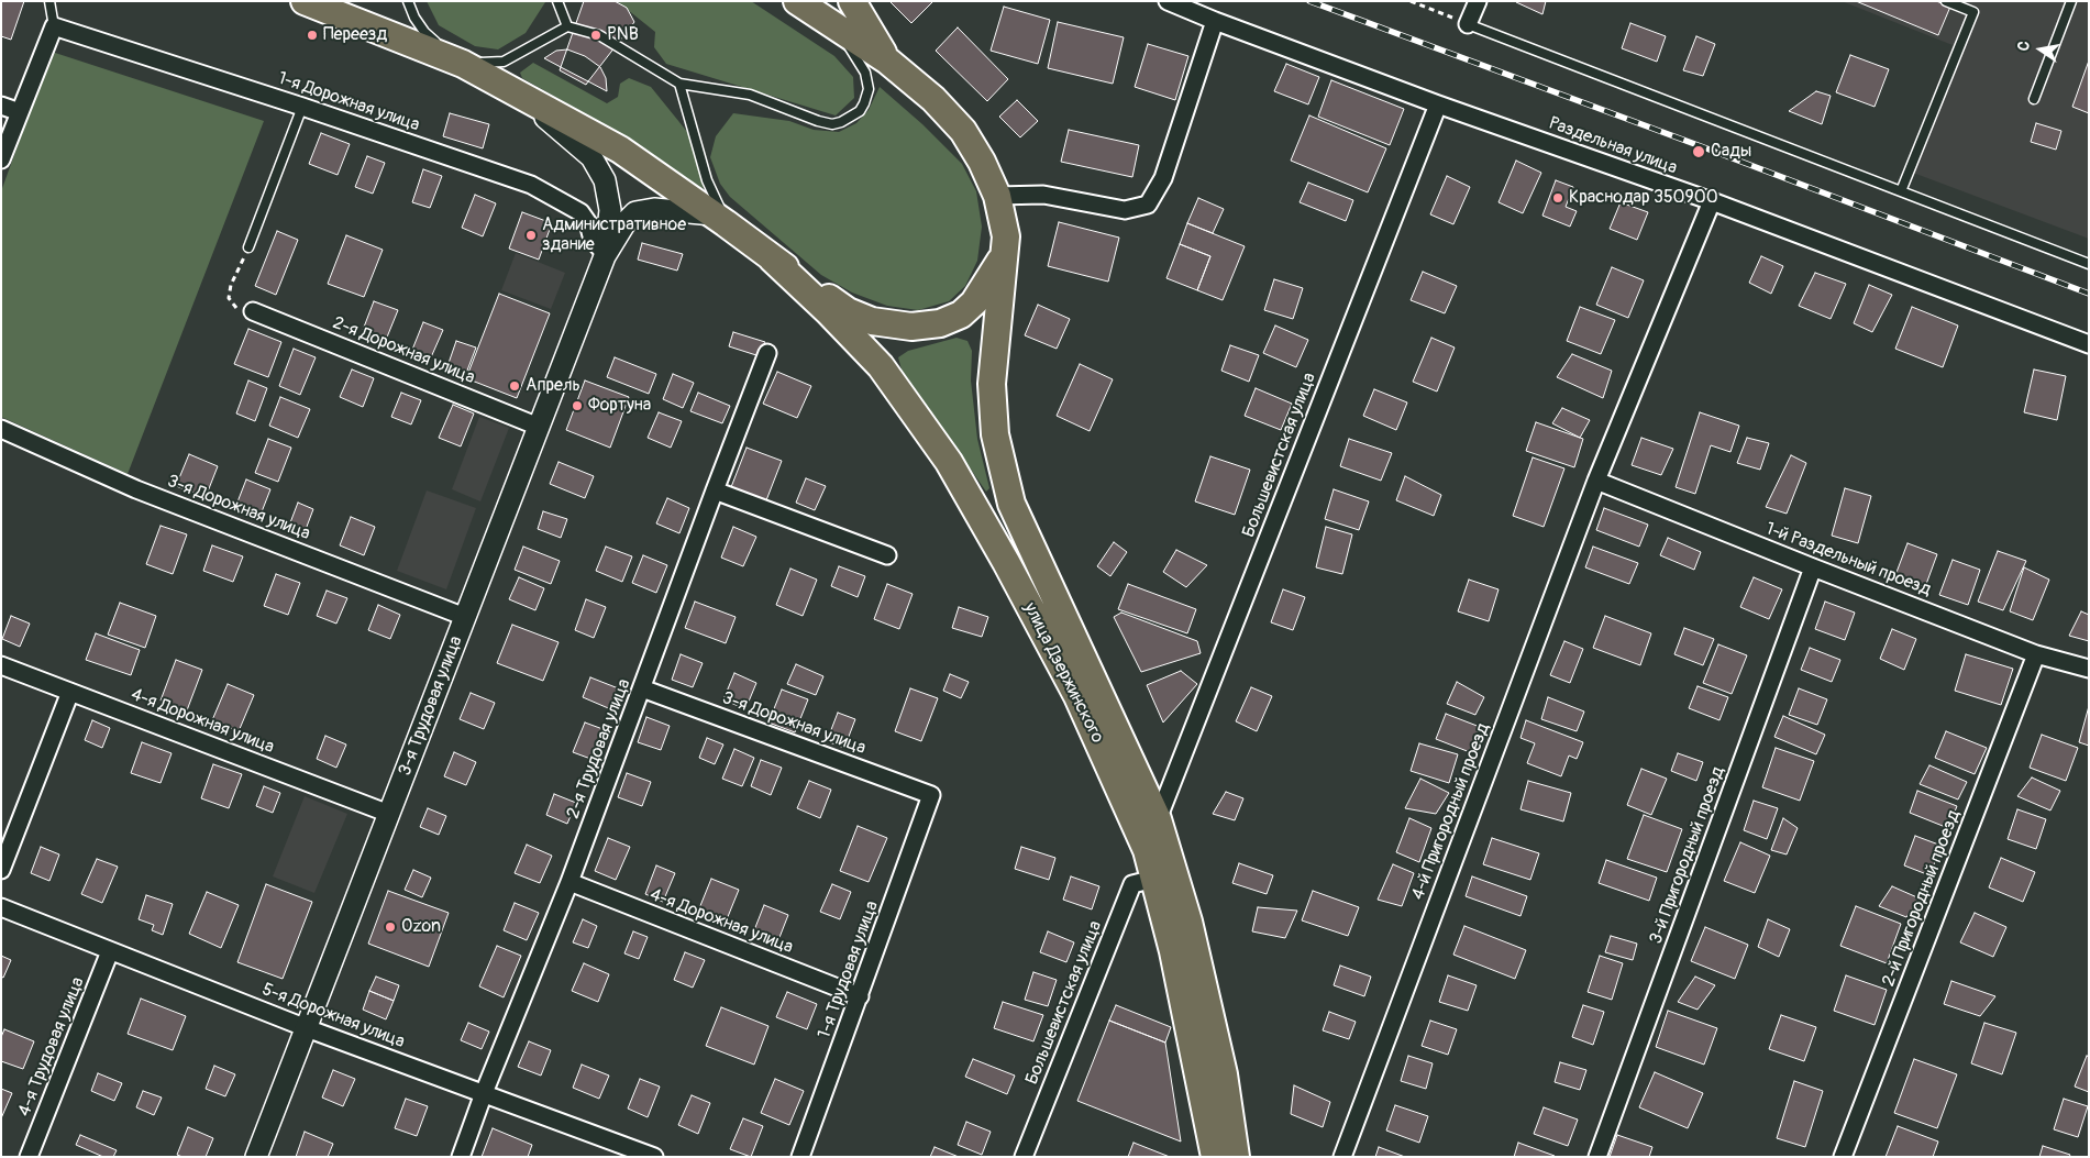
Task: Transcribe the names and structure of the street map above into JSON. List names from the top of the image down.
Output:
{
  "streets": {
    "main road": ["улица Дзержинского"],
    "street": [
      "1-я Дорожная улица",
      "Раздельная улица",
      "2-я Дорожная улица",
      "Большевистская улица",
      "3-я Дорожная улица",
      "1-й Раздельный проезд",
      "3-я Трудовая улица",
      "4-я Дорожная улица",
      "2-я Трудовая улица",
      "4-й Пригородный проезд",
      "3-й Пригородный проезд",
      "2-й Пригородный проезд",
      "1-я Трудовая улица",
      "5-я Дорожная улица",
      "4-я Трудовая улица"
    ]
  },
  "crossings": [
    ["1-я Дорожная улица", "3-я Трудовая улица"],
    ["Раздельная улица", "Большевистская улица"],
    ["Раздельная улица", "4-й Пригородный проезд"],
    ["2-я Дорожная улица", "3-я Трудовая улица"],
    ["Большевистская улица", "улица Дзержинского"],
    ["3-я Дорожная улица", "3-я Трудовая улица"],
    ["3-я Дорожная улица", "2-я Трудовая улица"],
    ["3-я Дорожная улица", "1-я Трудовая улица"],
    ["1-й Раздельный проезд", "4-й Пригородный проезд"],
    ["1-й Раздельный проезд", "3-й Пригородный проезд"],
    ["1-й Раздельный проезд", "2-й Пригородный проезд"],
    ["3-я Трудовая улица", "4-я Дорожная улица"],
    ["3-я Трудовая улица", "5-я Дорожная улица"],
    ["4-я Дорожная улица", "2-я Трудовая улица"],
    ["4-я Дорожная улица", "1-я Трудовая улица"],
    ["2-я Трудовая улица", "5-я Дорожная улица"],
    ["5-я Дорожная улица", "4-я Трудовая улица"]
  ],
  "places": [
    "Переезд",
    "PNB",
    "Сады",
    "Краснодар 350900",
    "Административное здание",
    "Апрель",
    "Фортуна",
    "Ozon"
  ],
  "north": "left"
}
